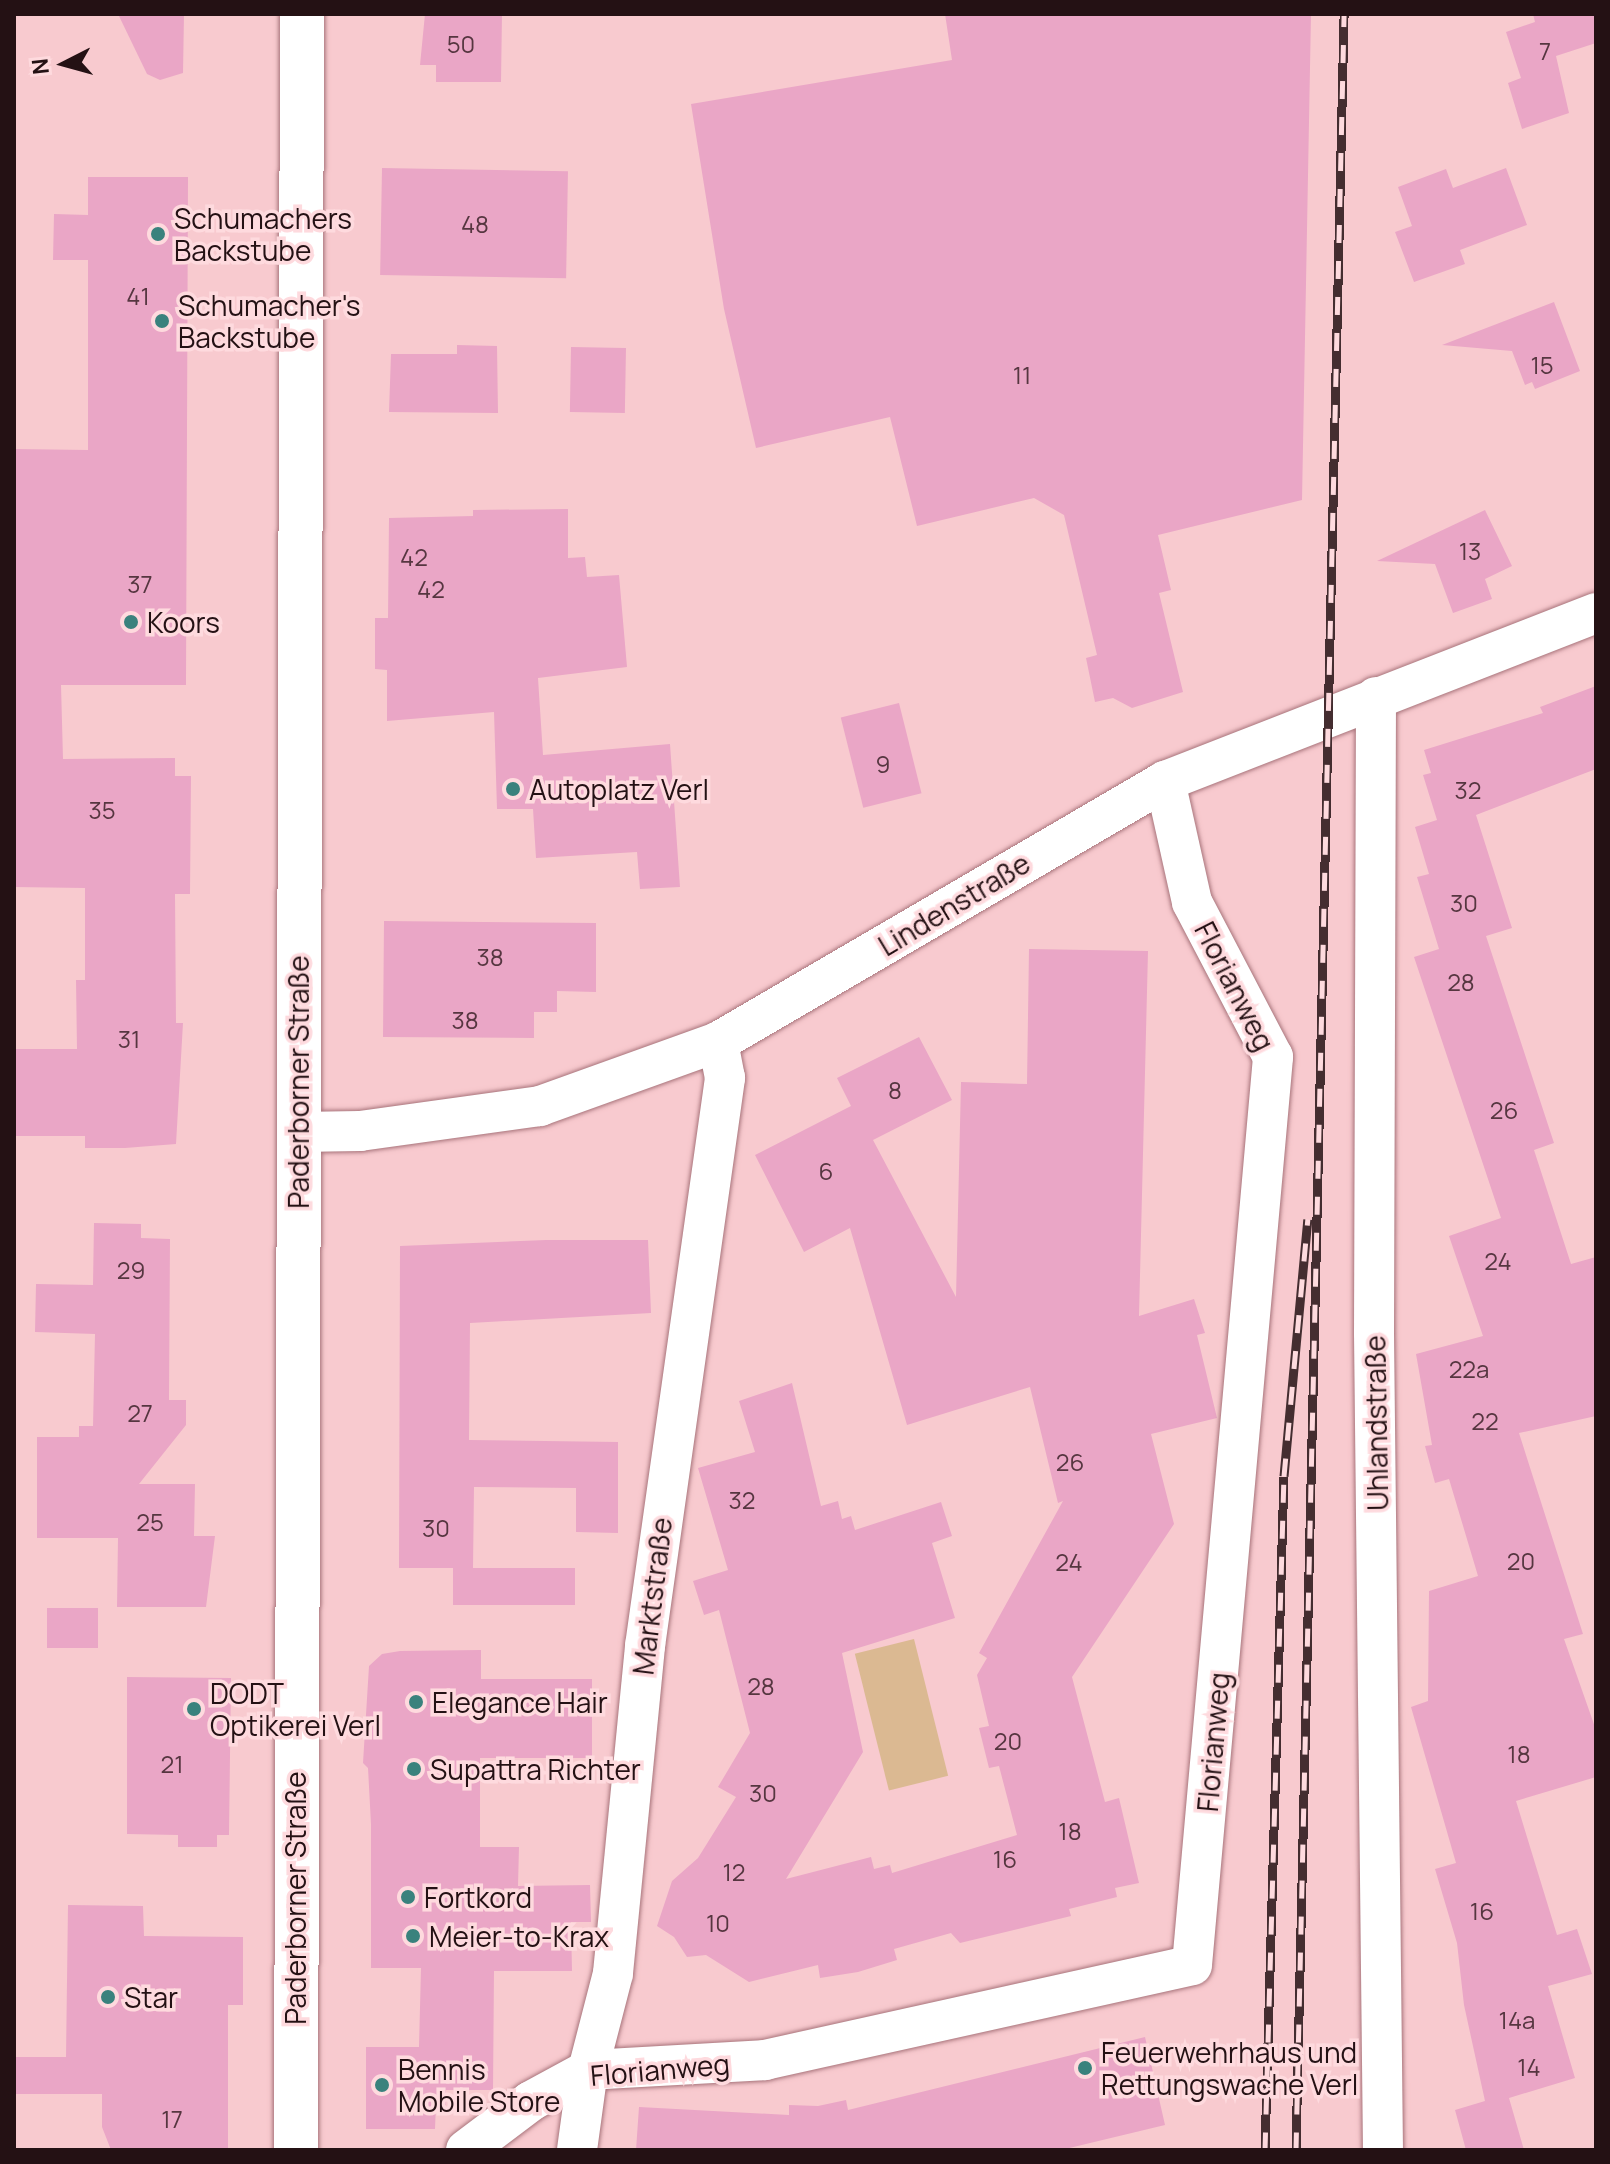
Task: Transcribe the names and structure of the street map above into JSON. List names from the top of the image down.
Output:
{
  "streets": {
    "main road": ["Paderborner Straße"],
    "street": [
      "Lindenstraße",
      "Florianweg",
      "Uhlandstraße",
      "Marktstraße"
    ]
  },
  "crossings": [
    ["Lindenstraße", "Florianweg"],
    ["Lindenstraße", "Paderborner Straße"],
    ["Lindenstraße", "Uhlandstraße"],
    ["Lindenstraße", "Marktstraße"],
    ["Florianweg", "Marktstraße"]
  ],
  "places": [
    "Schumachers Backstube",
    "Schumacher's Backstube",
    "Koors",
    "Autoplatz Verl",
    "Elegance Hair",
    "DODT Optikerei Verl",
    "Supattra Richter",
    "Fortkord",
    "Meier-to-Krax",
    "Star",
    "Feuerwehrhaus und Rettungswache Verl",
    "Bennis Mobile Store"
  ],
  "house_numbers": [
    "50",
    "7",
    "48",
    "41",
    "15",
    "11",
    "13",
    "42",
    "37",
    "42",
    "9",
    "32",
    "35",
    "30",
    "38",
    "28",
    "38",
    "31",
    "8",
    "26",
    "6",
    "24",
    "29",
    "22a",
    "27",
    "22",
    "26",
    "32",
    "25",
    "30",
    "20",
    "24",
    "28",
    "20",
    "18",
    "21",
    "30",
    "18",
    "16",
    "12",
    "16",
    "10",
    "14a",
    "14",
    "17"
  ],
  "north": "left"
}
